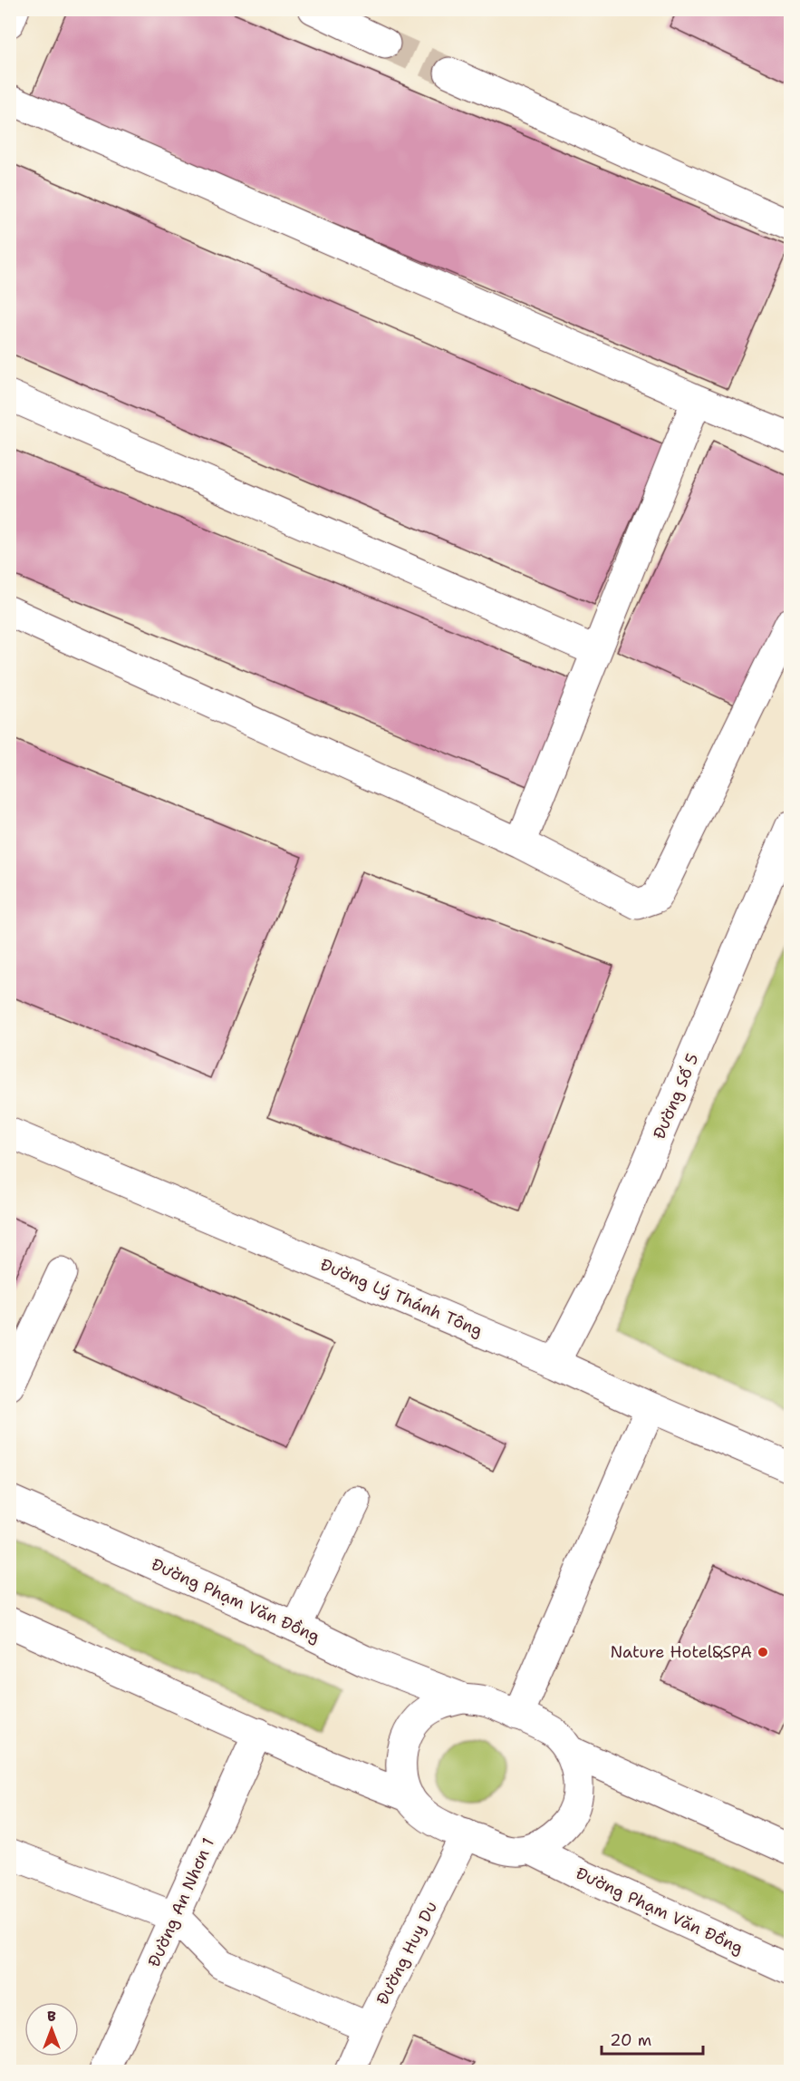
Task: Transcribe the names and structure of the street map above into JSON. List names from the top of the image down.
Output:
{
  "streets": {
    "street": [
      "Đường Số 5",
      "Đường Lý Thánh Tông",
      "Đường Phạm Văn Đồng",
      "Đường An Nhơn 1",
      "Đường Huy Du"
    ]
  },
  "crossings": [
    ["Đường Số 5", "Đường Lý Thánh Tông"],
    ["Đường Phạm Văn Đồng", "Đường Huy Du"]
  ],
  "places": ["Nature Hotel&SPA"],
  "scale_bar": "20 m",
  "north": "top"
}
